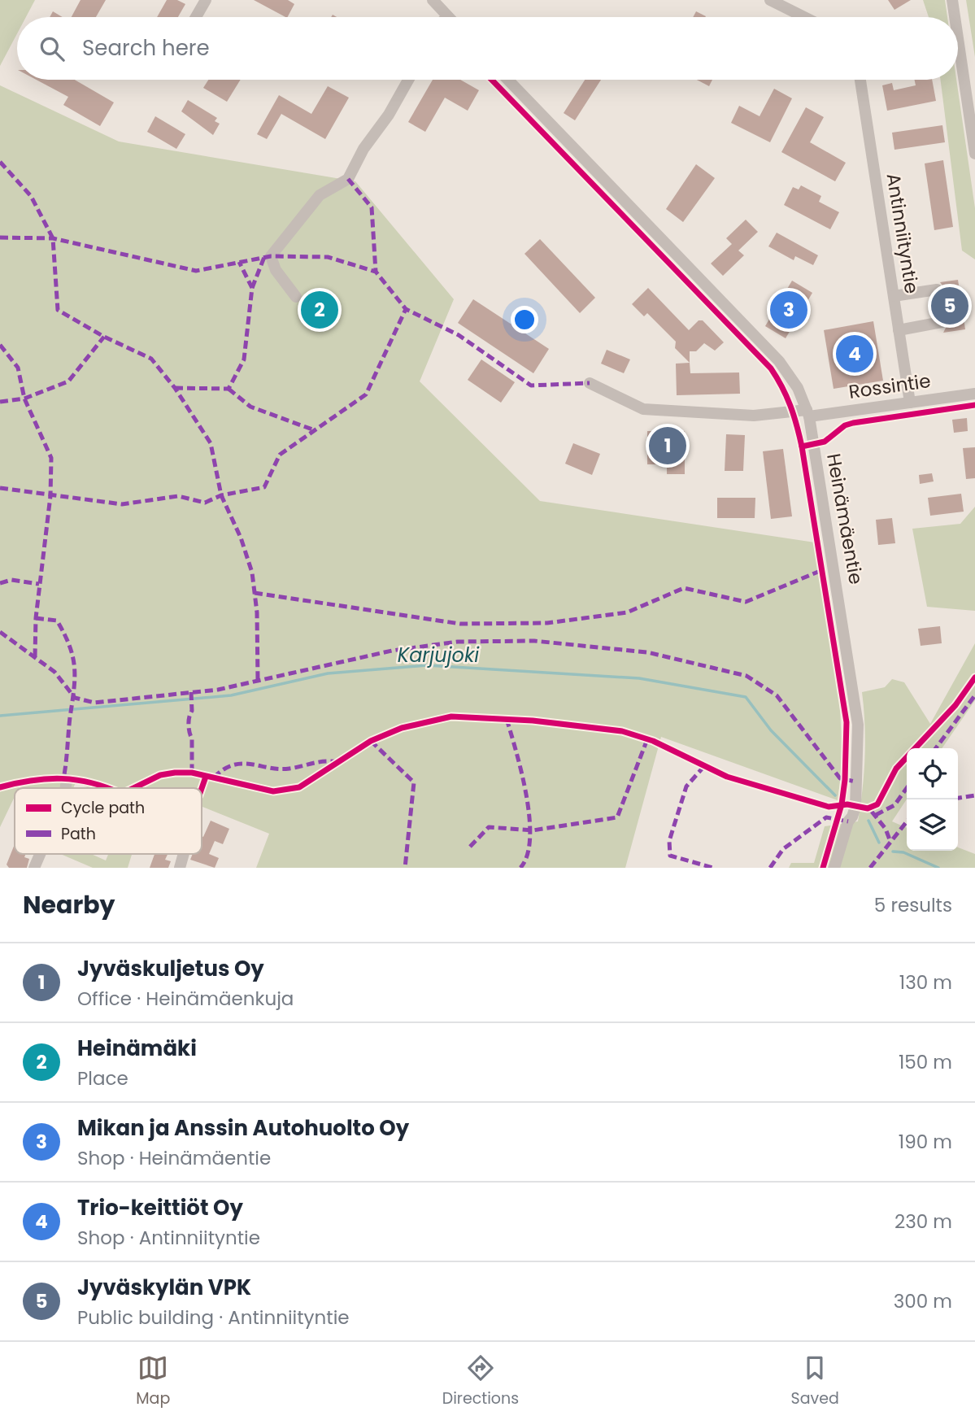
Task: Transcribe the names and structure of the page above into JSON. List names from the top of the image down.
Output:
{
  "streets": {
    "street": ["Antinniityntie", "Rossintie", "Heinämäentie"]
  },
  "crossings": [
    ["Antinniityntie", "Rossintie"],
    ["Rossintie", "Heinämäentie"]
  ],
  "water": ["Karjujoki"],
  "legend": ["Cycle path", "Path"],
  "page": {
    "search": "Search here",
    "pins": [
      "5",
      "2",
      "3",
      "4",
      "1"
    ],
    "heading": ["Nearby", "5 results"],
    "list": [
      {
        "mark": "1",
        "name": "Jyväskuljetus Oy",
        "note": "Office · Heinämäenkuja",
        "value": "130 m"
      },
      {
        "mark": "2",
        "name": "Heinämäki",
        "note": "Place",
        "value": "150 m"
      },
      {
        "mark": "3",
        "name": "Mikan ja Anssin Autohuolto Oy",
        "note": "Shop · Heinämäentie",
        "value": "190 m"
      },
      {
        "mark": "4",
        "name": "Trio-keittiöt Oy",
        "note": "Shop · Antinniityntie",
        "value": "230 m"
      },
      {
        "mark": "5",
        "name": "Jyväskylän VPK",
        "note": "Public building · Antinniityntie",
        "value": "300 m"
      }
    ],
    "nav": ["Map", "Directions", "Saved"]
  }
}
